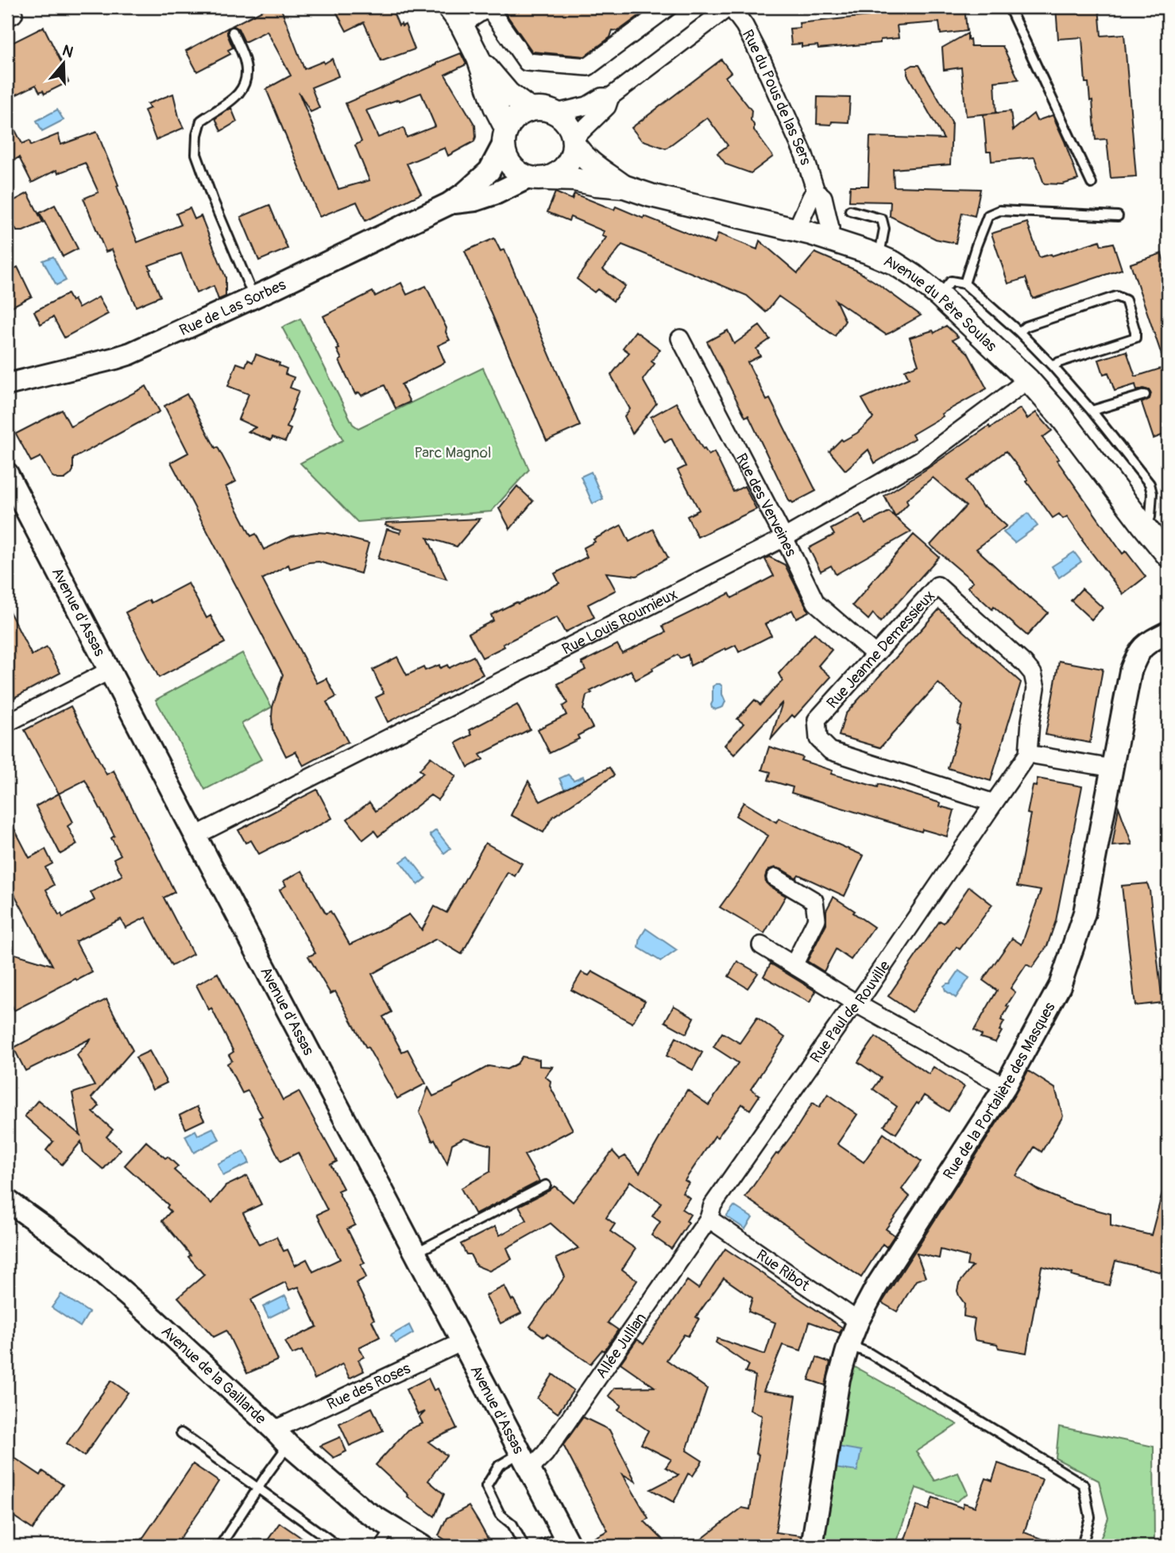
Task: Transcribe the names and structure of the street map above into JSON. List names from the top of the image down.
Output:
{
  "streets": {
    "main road": ["Avenue du Père Soulas"],
    "street": [
      "Rue du Pous de las Sers",
      "Rue de Las Sorbes",
      "Rue des Verveines",
      "Avenue d'Assas",
      "Rue Louis Roumieux",
      "Rue Jeanne Demessieux",
      "Rue Paul de Rouville",
      "Rue de la Portalière des Masques",
      "Rue Ribot",
      "Allée Jullian",
      "Avenue de la Gaillarde",
      "Rue des Roses"
    ]
  },
  "crossings": [
    ["Rue du Pous de las Sers", "Avenue du Père Soulas"],
    ["Avenue du Père Soulas", "Rue de Las Sorbes"],
    ["Avenue du Père Soulas", "Rue Louis Roumieux"],
    ["Rue des Verveines", "Rue Louis Roumieux"],
    ["Rue des Verveines", "Rue Jeanne Demessieux"],
    ["Avenue d'Assas", "Rue Louis Roumieux"],
    ["Avenue d'Assas", "Allée Jullian"],
    ["Avenue d'Assas", "Rue des Roses"],
    ["Rue Jeanne Demessieux", "Rue Paul de Rouville"],
    ["Rue Paul de Rouville", "Rue Ribot"],
    ["Rue Paul de Rouville", "Allée Jullian"],
    ["Rue de la Portalière des Masques", "Rue Ribot"],
    ["Rue Ribot", "Allée Jullian"],
    ["Avenue de la Gaillarde", "Rue des Roses"]
  ],
  "parks": ["Parc Magnol"],
  "north": "top"
}
